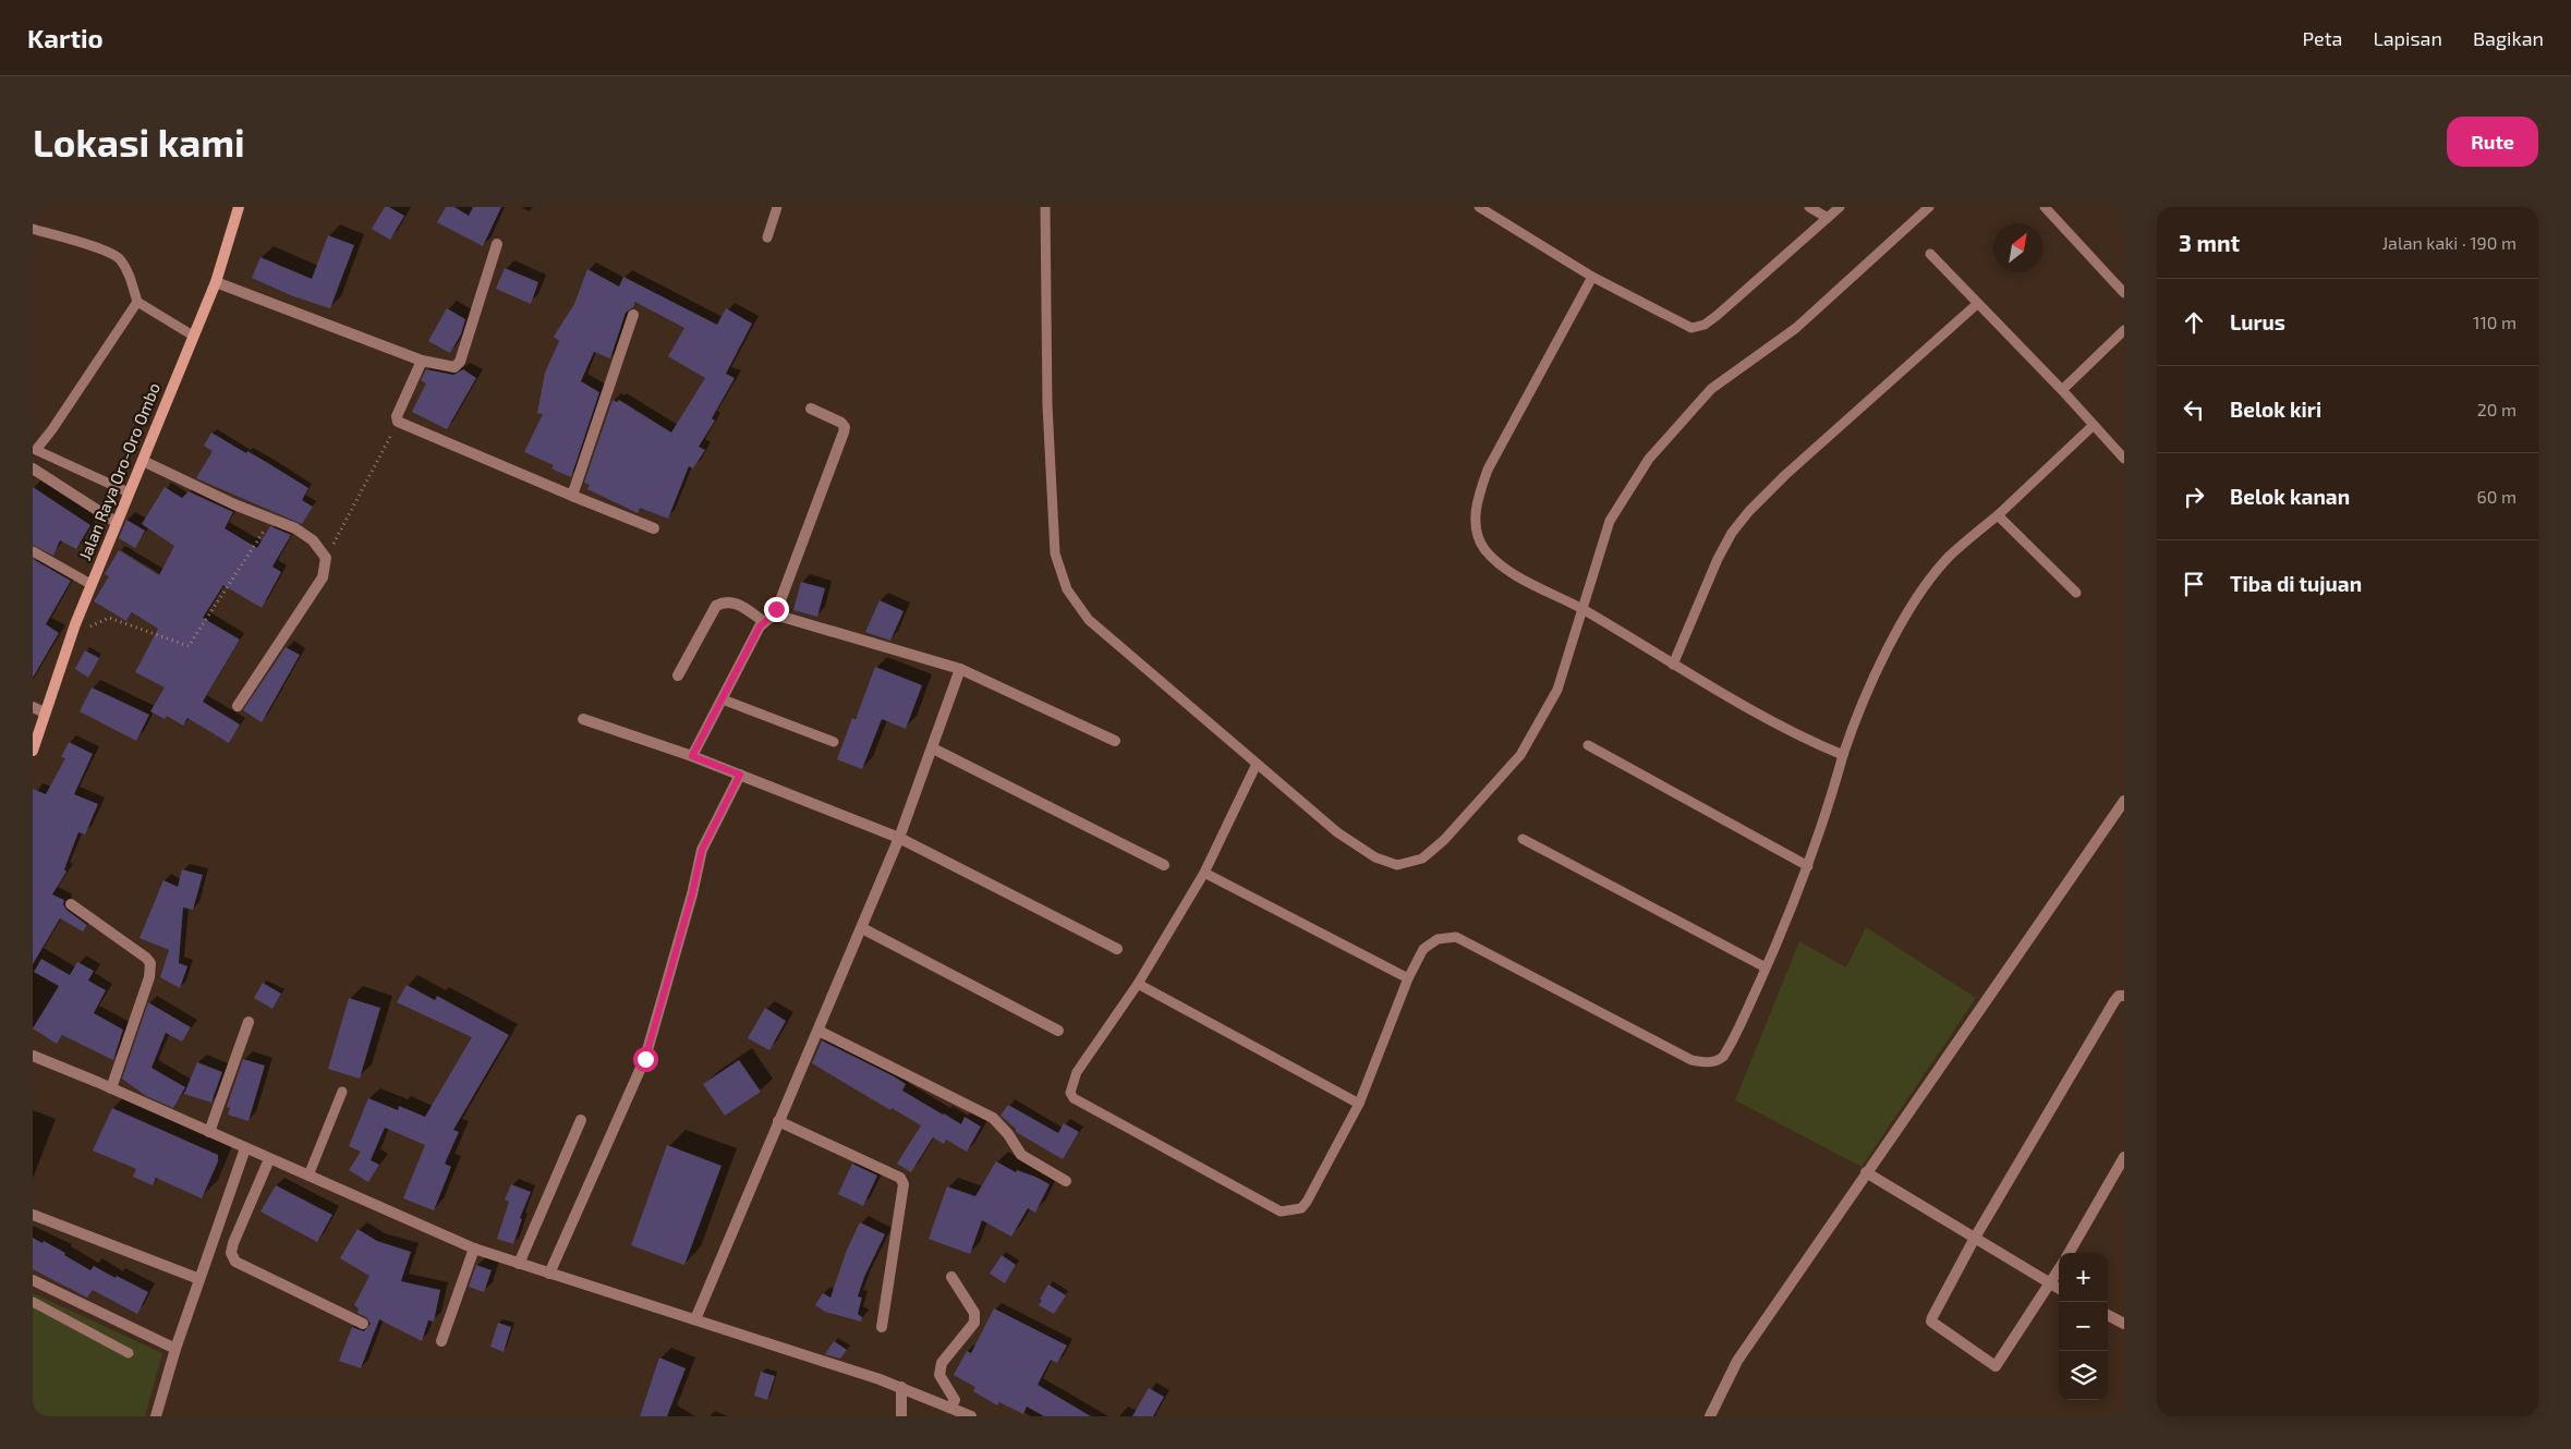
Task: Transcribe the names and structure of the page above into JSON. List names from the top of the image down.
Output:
{
  "streets": {
    "main road": ["Jalan Raya Oro-Oro Ombo"]
  },
  "north": "top right",
  "page": {
    "header": "Kartio",
    "nav": ["Peta", "Lapisan", "Bagikan"],
    "buttons": "Rute",
    "title": "Lokasi kami",
    "heading": ["3 mnt", "Jalan kaki · 190 m"],
    "list": [
      ["Lurus", "110 m"],
      ["Belok kiri", "20 m"],
      ["Belok kanan", "60 m"],
      "Tiba di tujuan"
    ],
    "map_buttons": ["+", "−"]
  }
}
